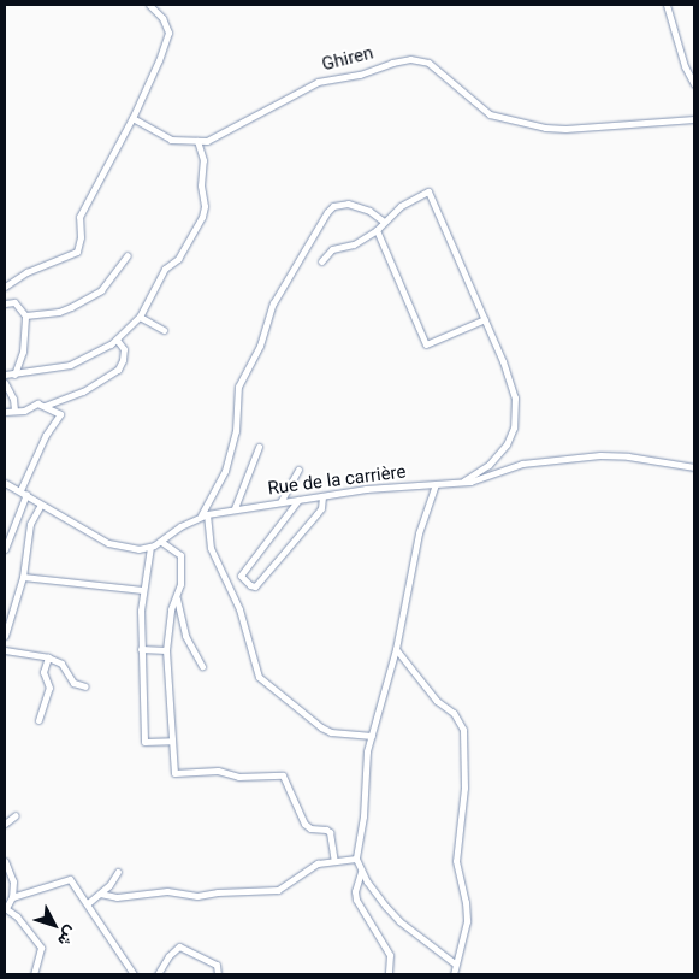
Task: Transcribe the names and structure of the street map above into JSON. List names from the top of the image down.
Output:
{
  "streets": {
    "street": ["Ghiren", "Rue de la carrière"]
  },
  "north": "bottom right"
}
